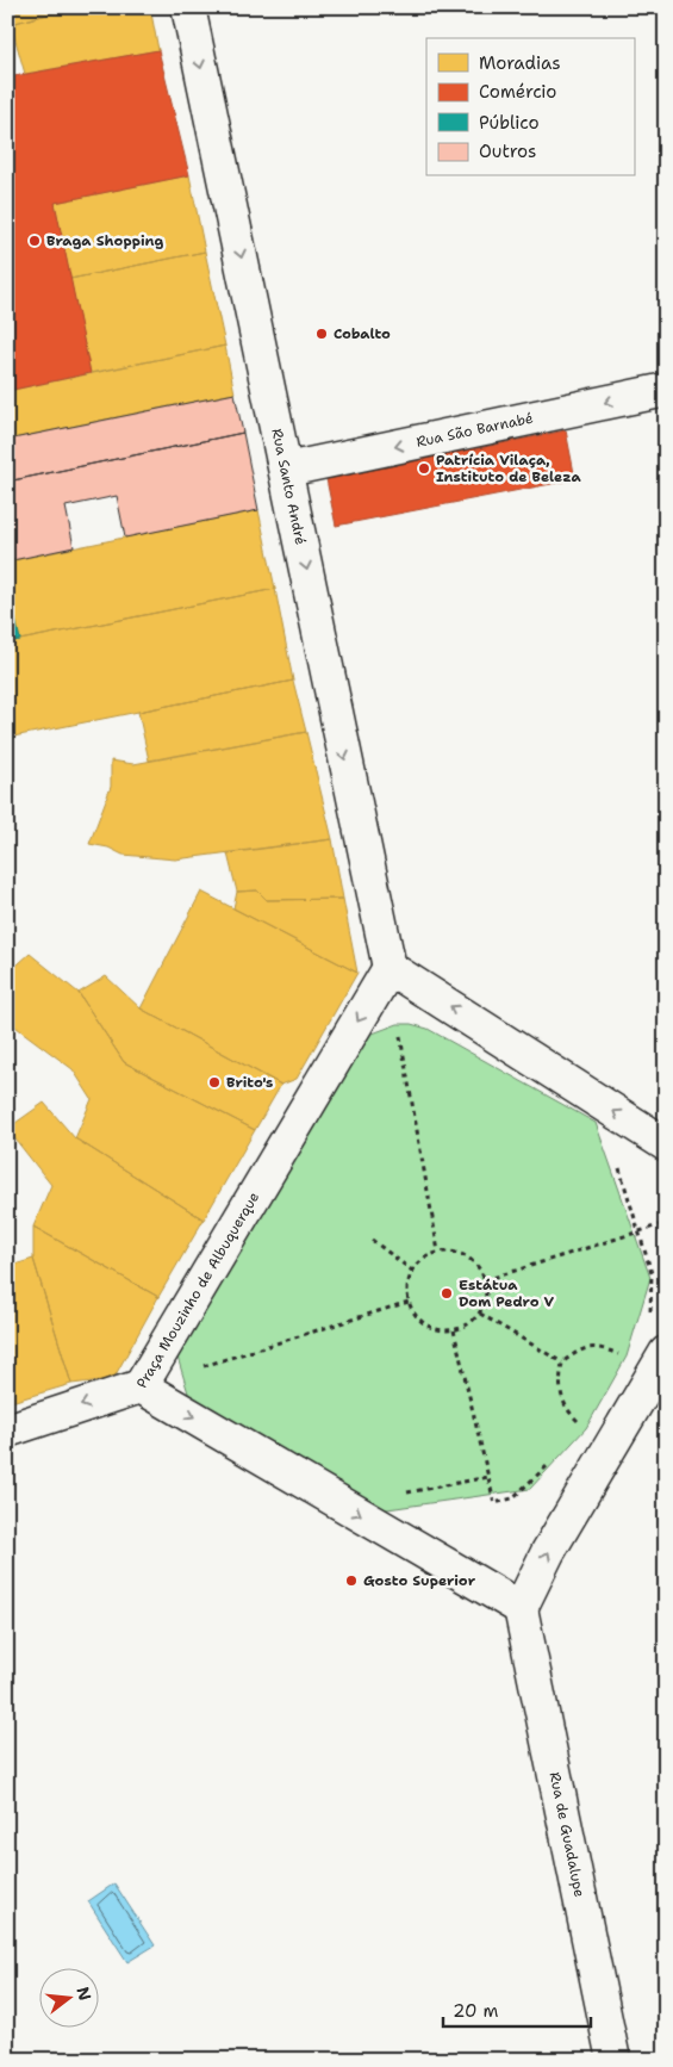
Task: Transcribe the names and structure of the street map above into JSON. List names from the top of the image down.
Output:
{
  "streets": {
    "street": [
      "Rua São Barnabé",
      "Rua Santo André",
      "Praça Mouzinho de Albuquerque",
      "Rua de Guadalupe"
    ]
  },
  "crossings": [
    ["Rua São Barnabé", "Rua Santo André"],
    ["Rua Santo André", "Praça Mouzinho de Albuquerque"],
    ["Praça Mouzinho de Albuquerque", "Rua de Guadalupe"]
  ],
  "one_way": ["Rua São Barnabé", "Rua Santo André"],
  "places": [
    "Braga Shopping",
    "Cobalto",
    "Patrícia Vilaça, Instituto de Beleza",
    "Brito's",
    "Estátua Dom Pedro V",
    "Gosto Superior"
  ],
  "legend": [
    "Moradias",
    "Comércio",
    "Público",
    "Outros"
  ],
  "scale_bar": "20 m",
  "north": "right"
}
